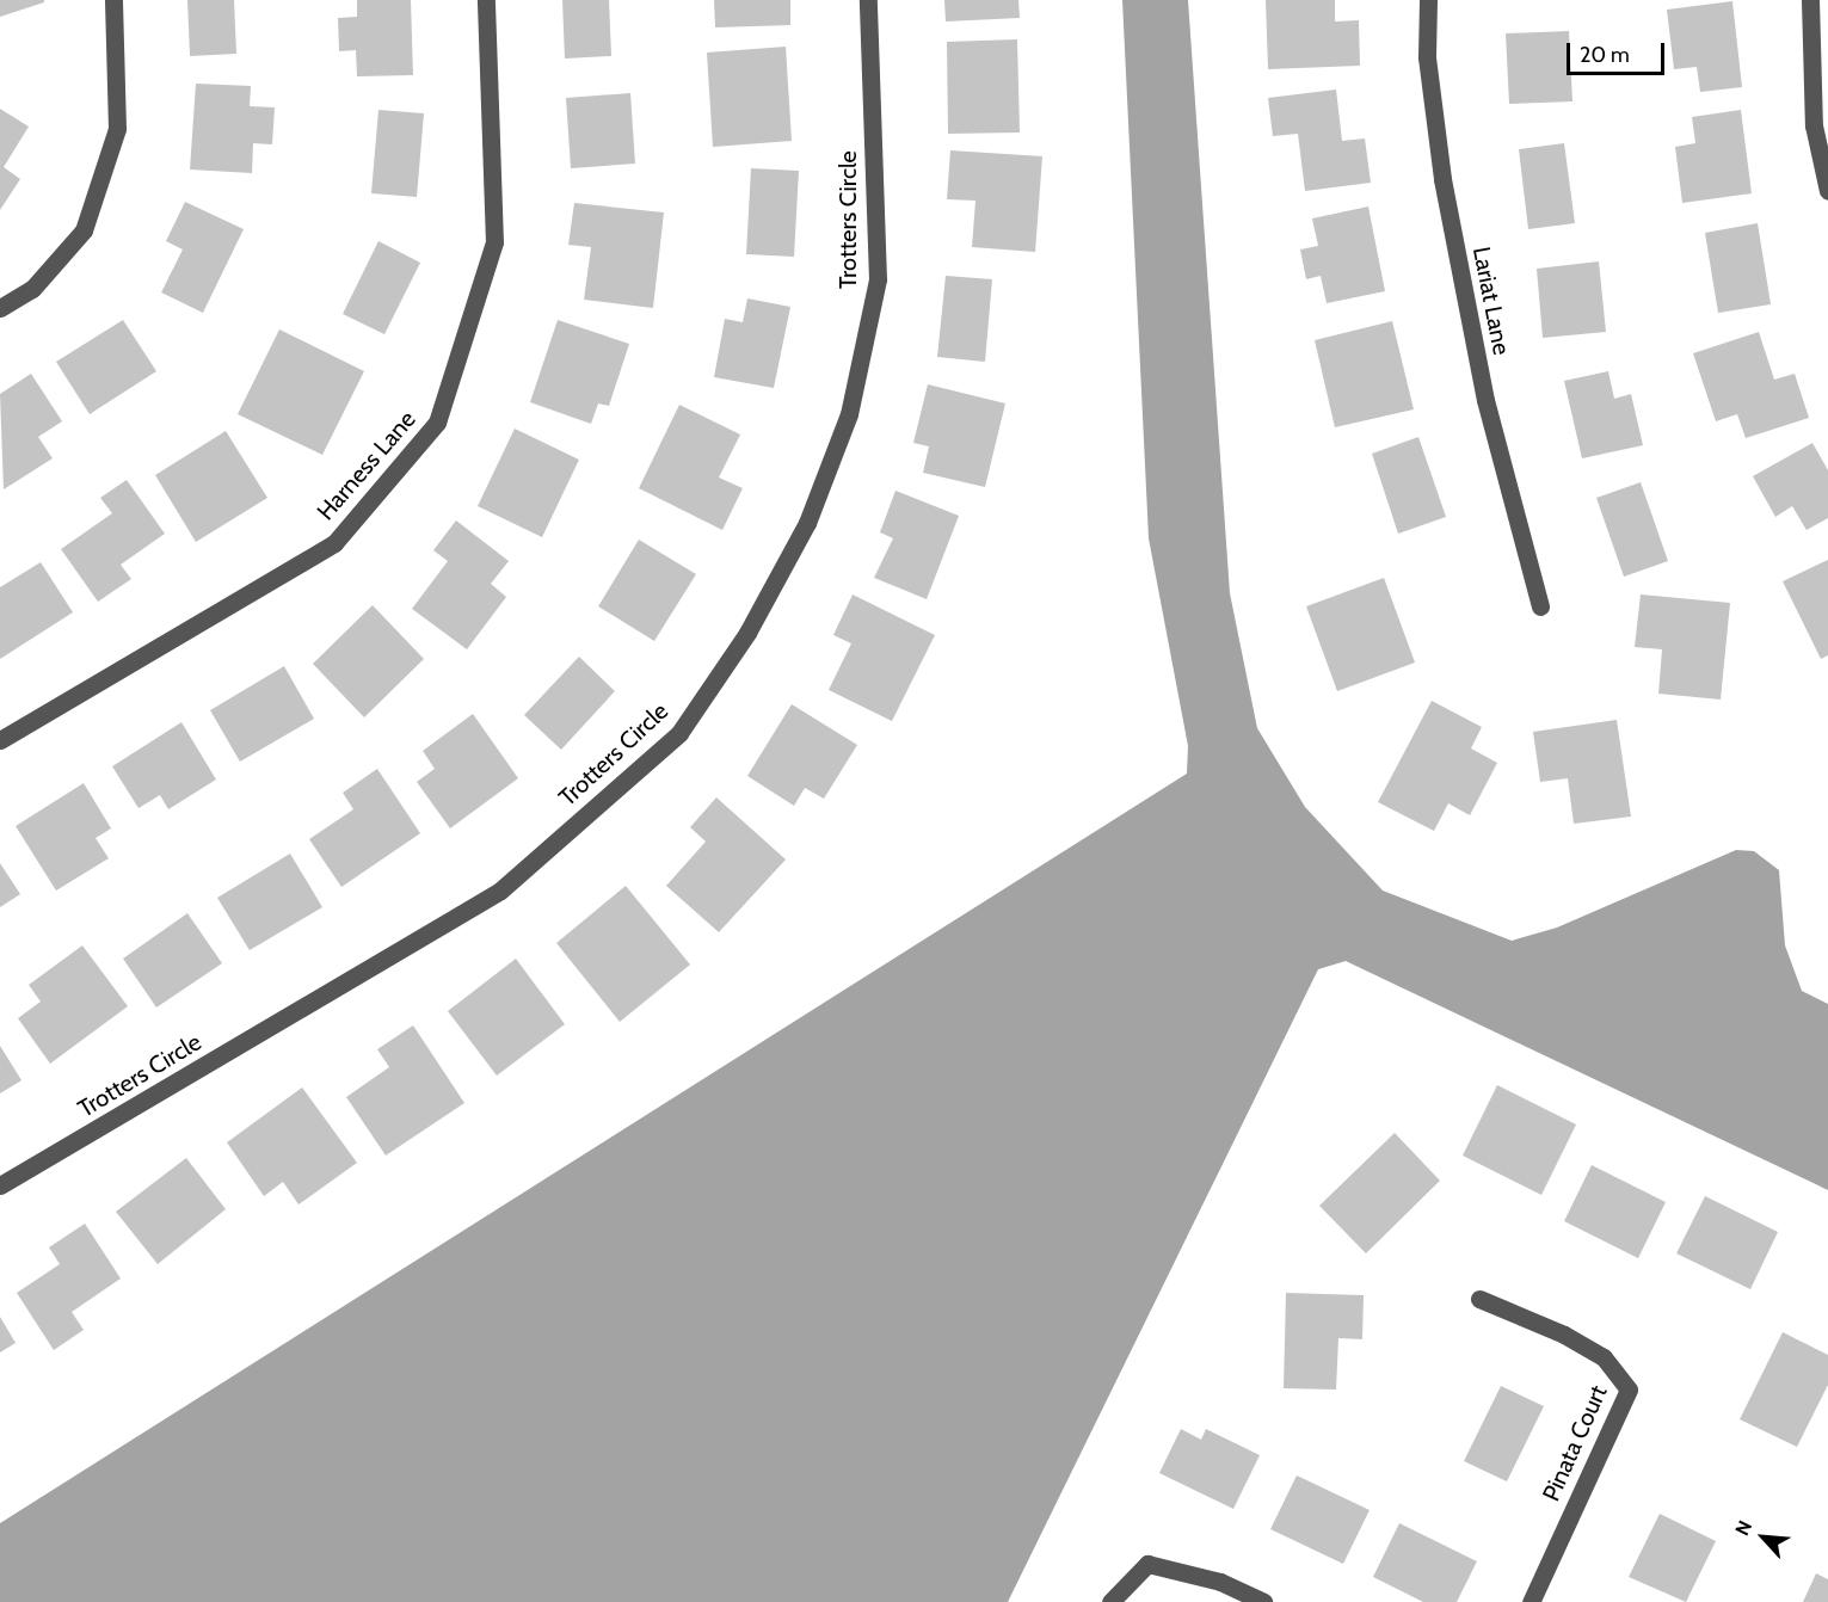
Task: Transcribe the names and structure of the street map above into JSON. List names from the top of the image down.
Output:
{
  "streets": {
    "street": [
      "Trotters Circle",
      "Lariat Lane",
      "Harness Lane",
      "Pinata Court"
    ]
  },
  "scale_bar": "20 m",
  "north": "top left"
}
